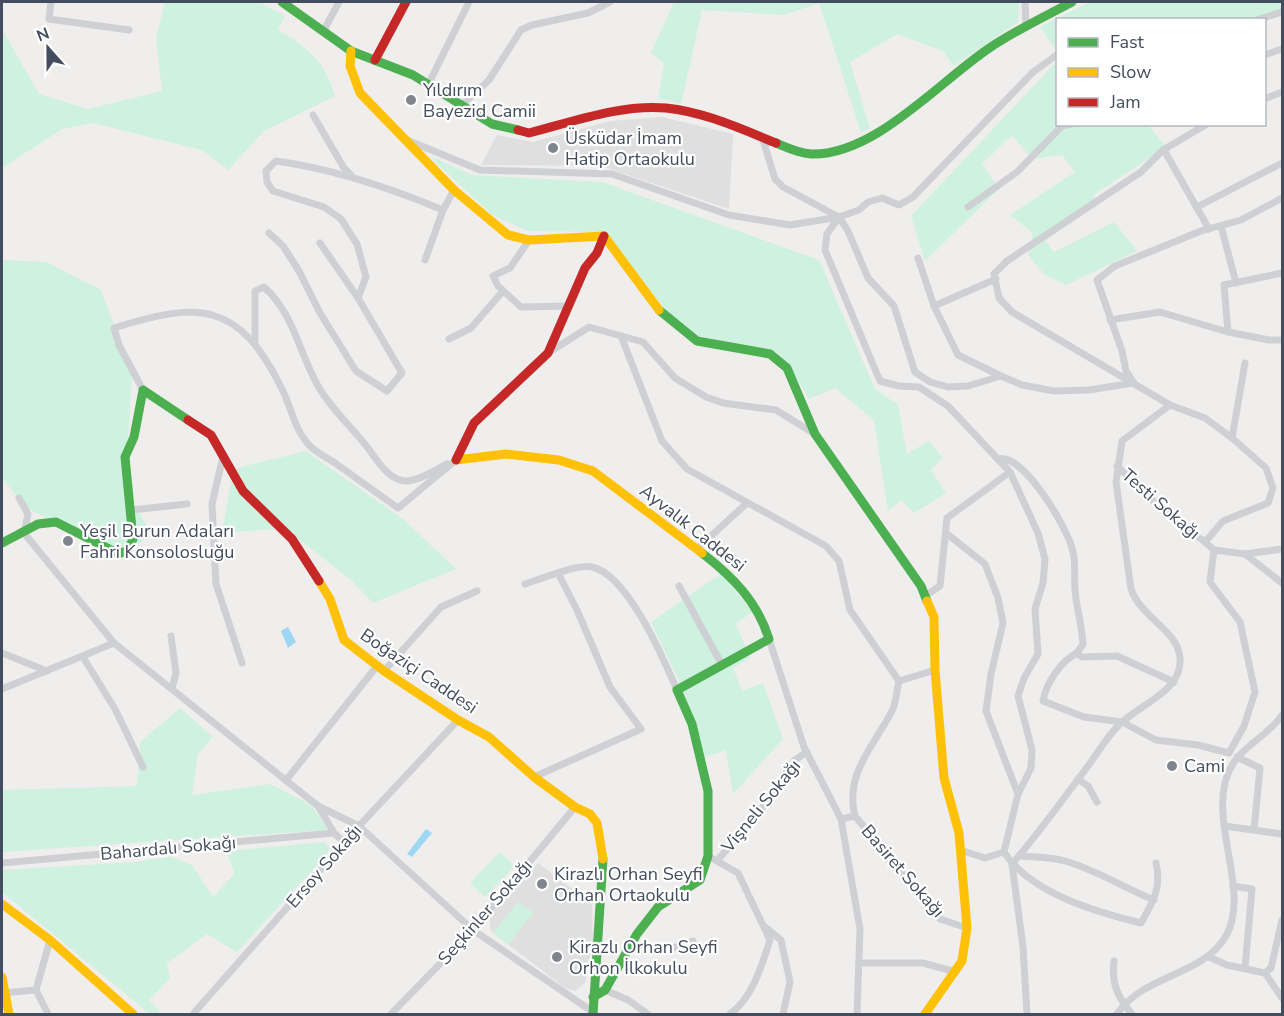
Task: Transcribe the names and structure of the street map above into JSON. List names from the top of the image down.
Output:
{
  "streets": {
    "street": [
      "Testi Sokağı",
      "Ayvalık Caddesi",
      "Boğaziçi Caddesi",
      "Vişneli Sokağı",
      "Bahardalı Sokağı",
      "Ersoy Sokağı",
      "Basiret Sokağı",
      "Seçkinler Sokağı"
    ]
  },
  "crossings": [
    ["Boğaziçi Caddesi", "Ersoy Sokağı"],
    ["Boğaziçi Caddesi", "Seçkinler Sokağı"]
  ],
  "places": [
    "Yıldırım Bayezid Camii",
    "Üsküdar İmam Hatip Ortaokulu",
    "Yeşil Burun Adaları Fahri Konsolosluğu",
    "Cami",
    "Kirazlı Orhan Seyfi Orhan Ortaokulu",
    "Kirazlı Orhan Seyfi Orhon İlkokulu"
  ],
  "legend": ["Fast", "Slow", "Jam"],
  "north": "top"
}
